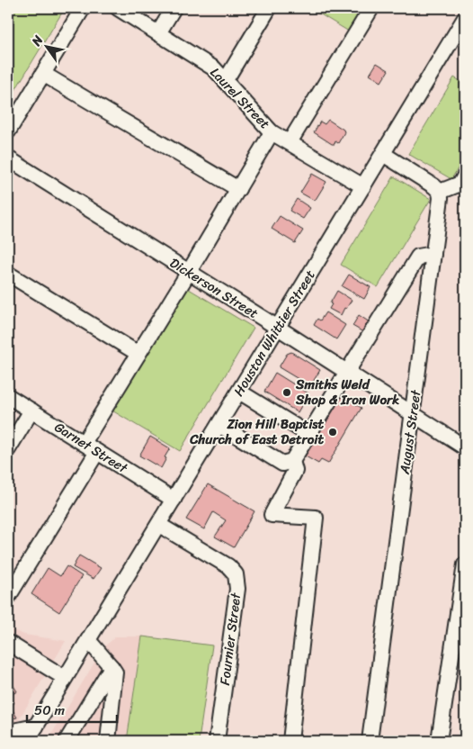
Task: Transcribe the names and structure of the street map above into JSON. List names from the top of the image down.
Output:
{
  "streets": {
    "street": [
      "Laurel Street",
      "Dickerson Street",
      "Houston Whittier Street",
      "August Street",
      "Garnet Street",
      "Fournier Street"
    ]
  },
  "crossings": [
    ["Laurel Street", "Houston Whittier Street"],
    ["Dickerson Street", "Houston Whittier Street"],
    ["Dickerson Street", "August Street"],
    ["Houston Whittier Street", "Garnet Street"],
    ["Houston Whittier Street", "Fournier Street"]
  ],
  "places": ["Smiths Weld Shop & Iron Work", "Zion Hill Baptist Church of East Detroit"],
  "scale_bar": "50 m",
  "north": "top left"
}
